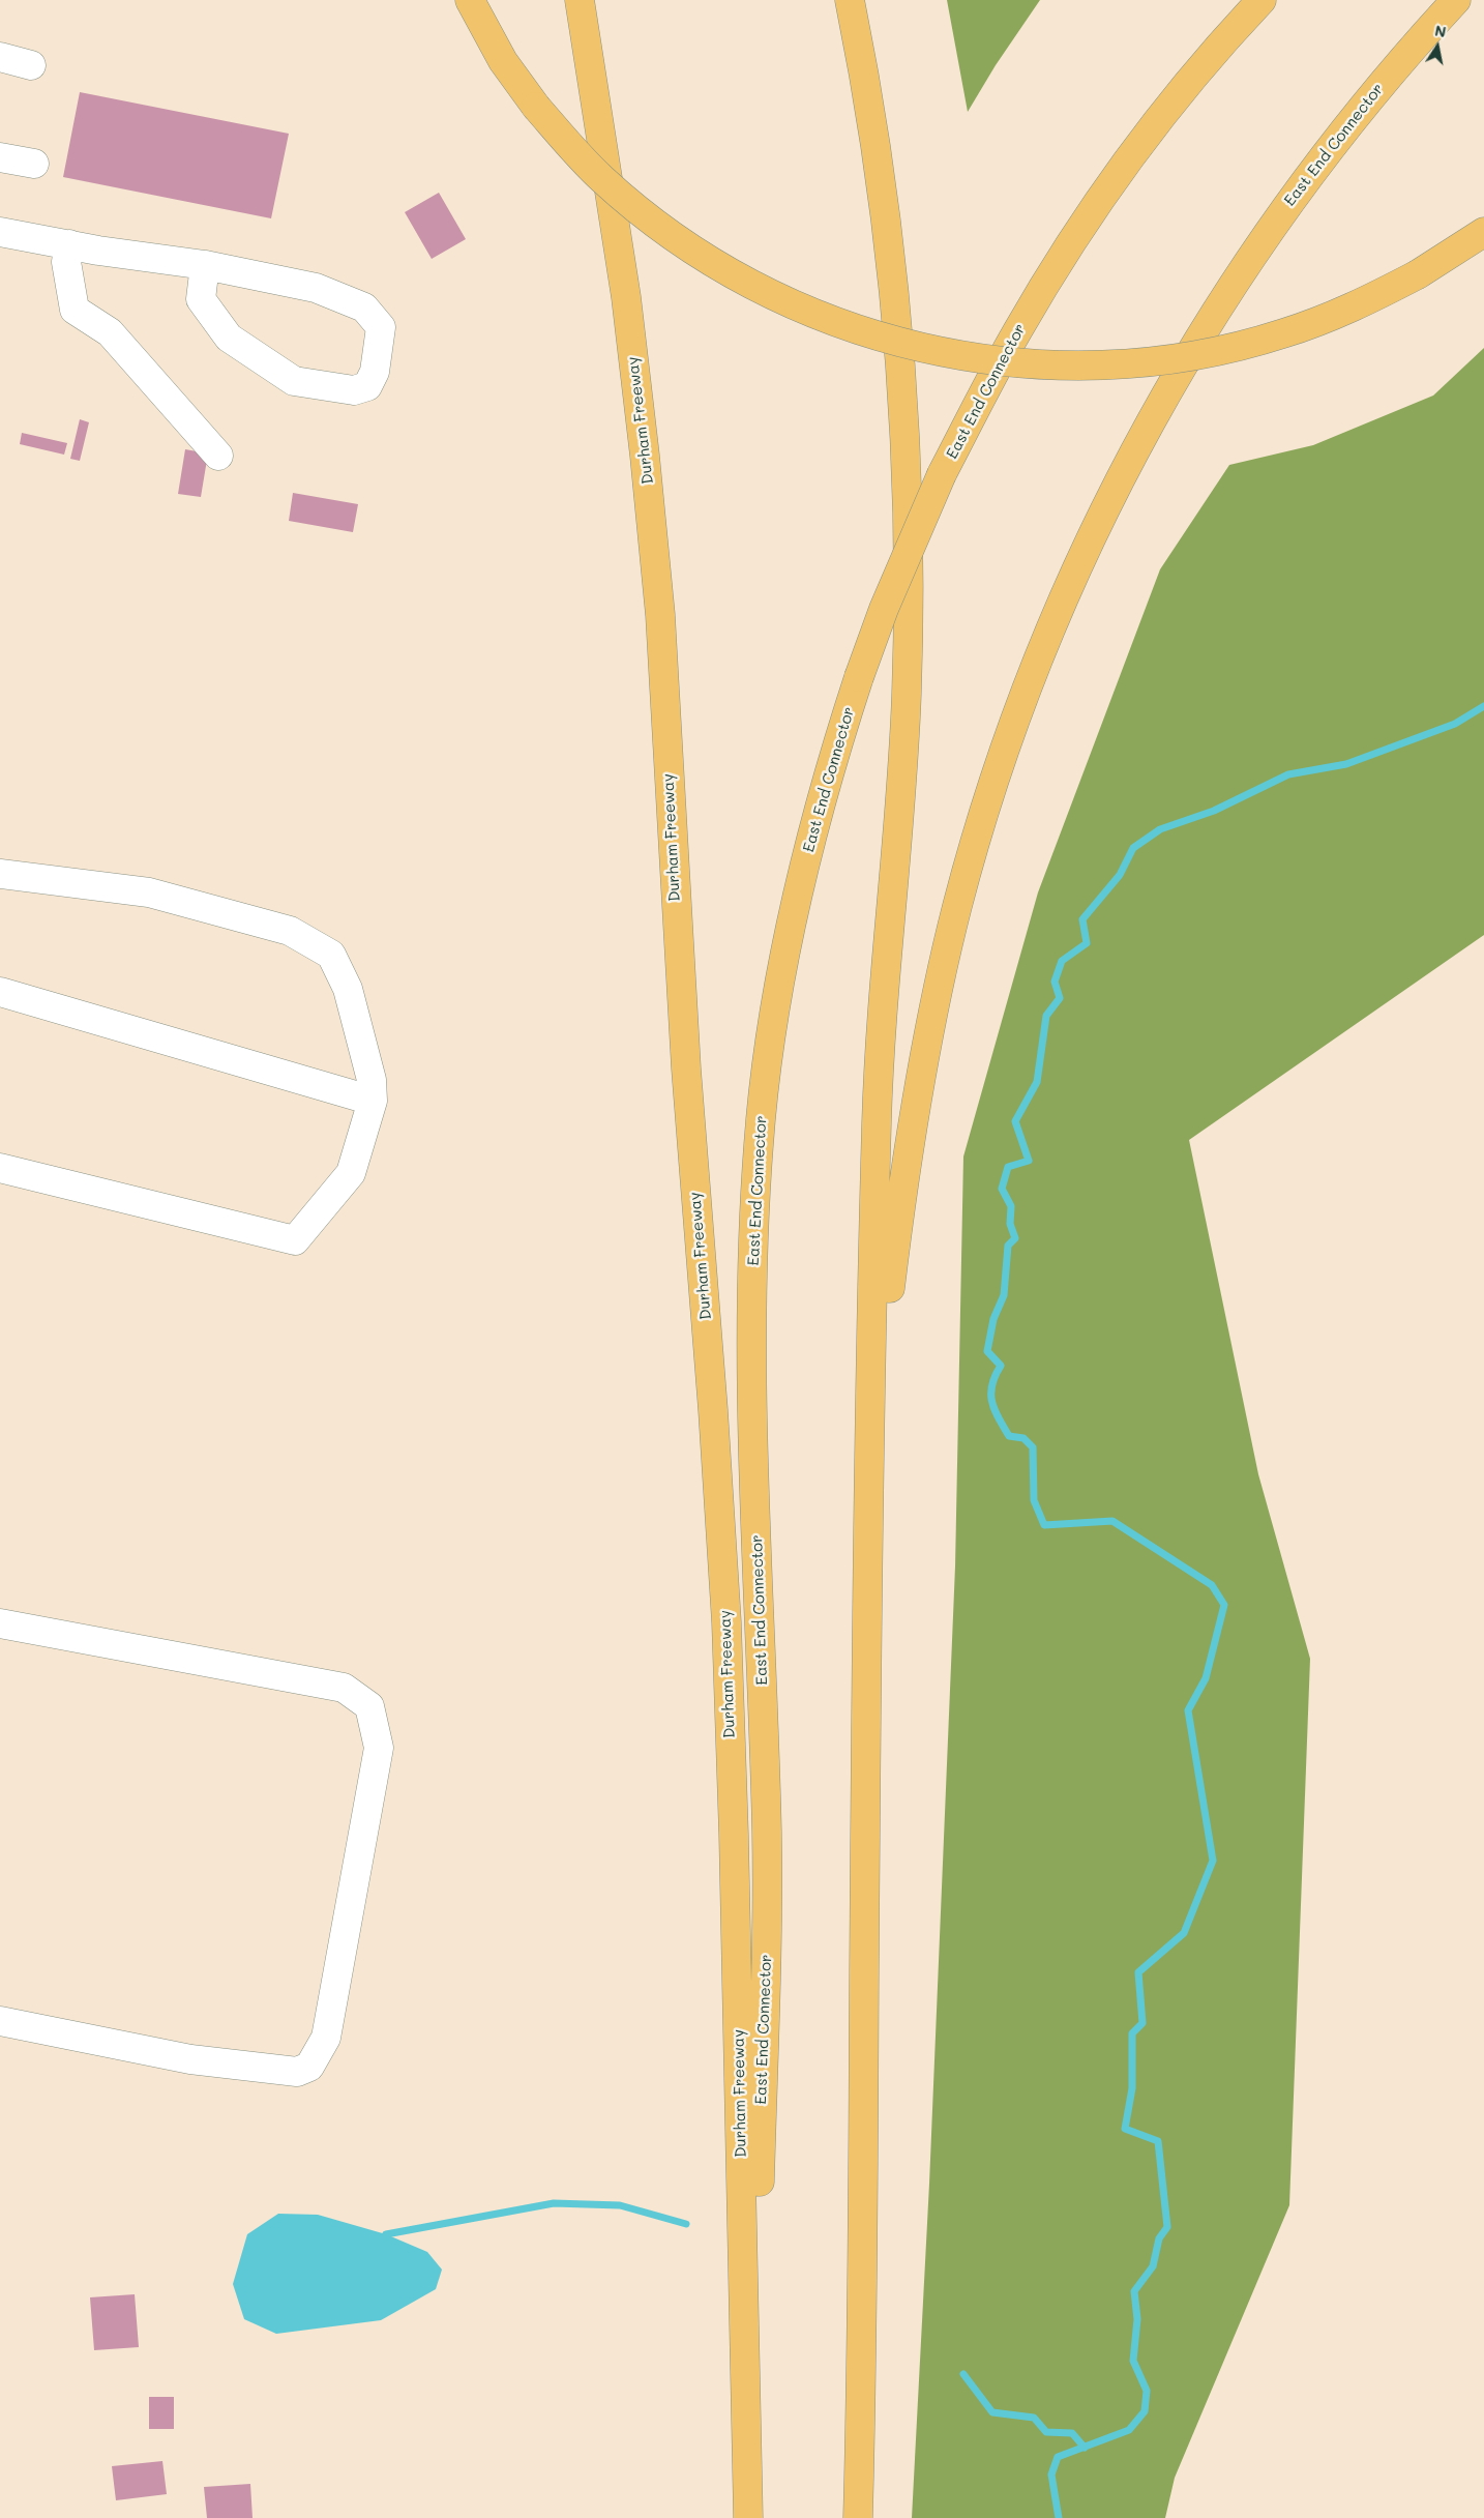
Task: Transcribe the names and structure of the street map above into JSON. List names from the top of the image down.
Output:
{
  "streets": {
    "highway": ["East End Connector", "Durham Freeway"]
  },
  "crossings": [
    ["East End Connector", "Durham Freeway"]
  ],
  "north": "top"
}
